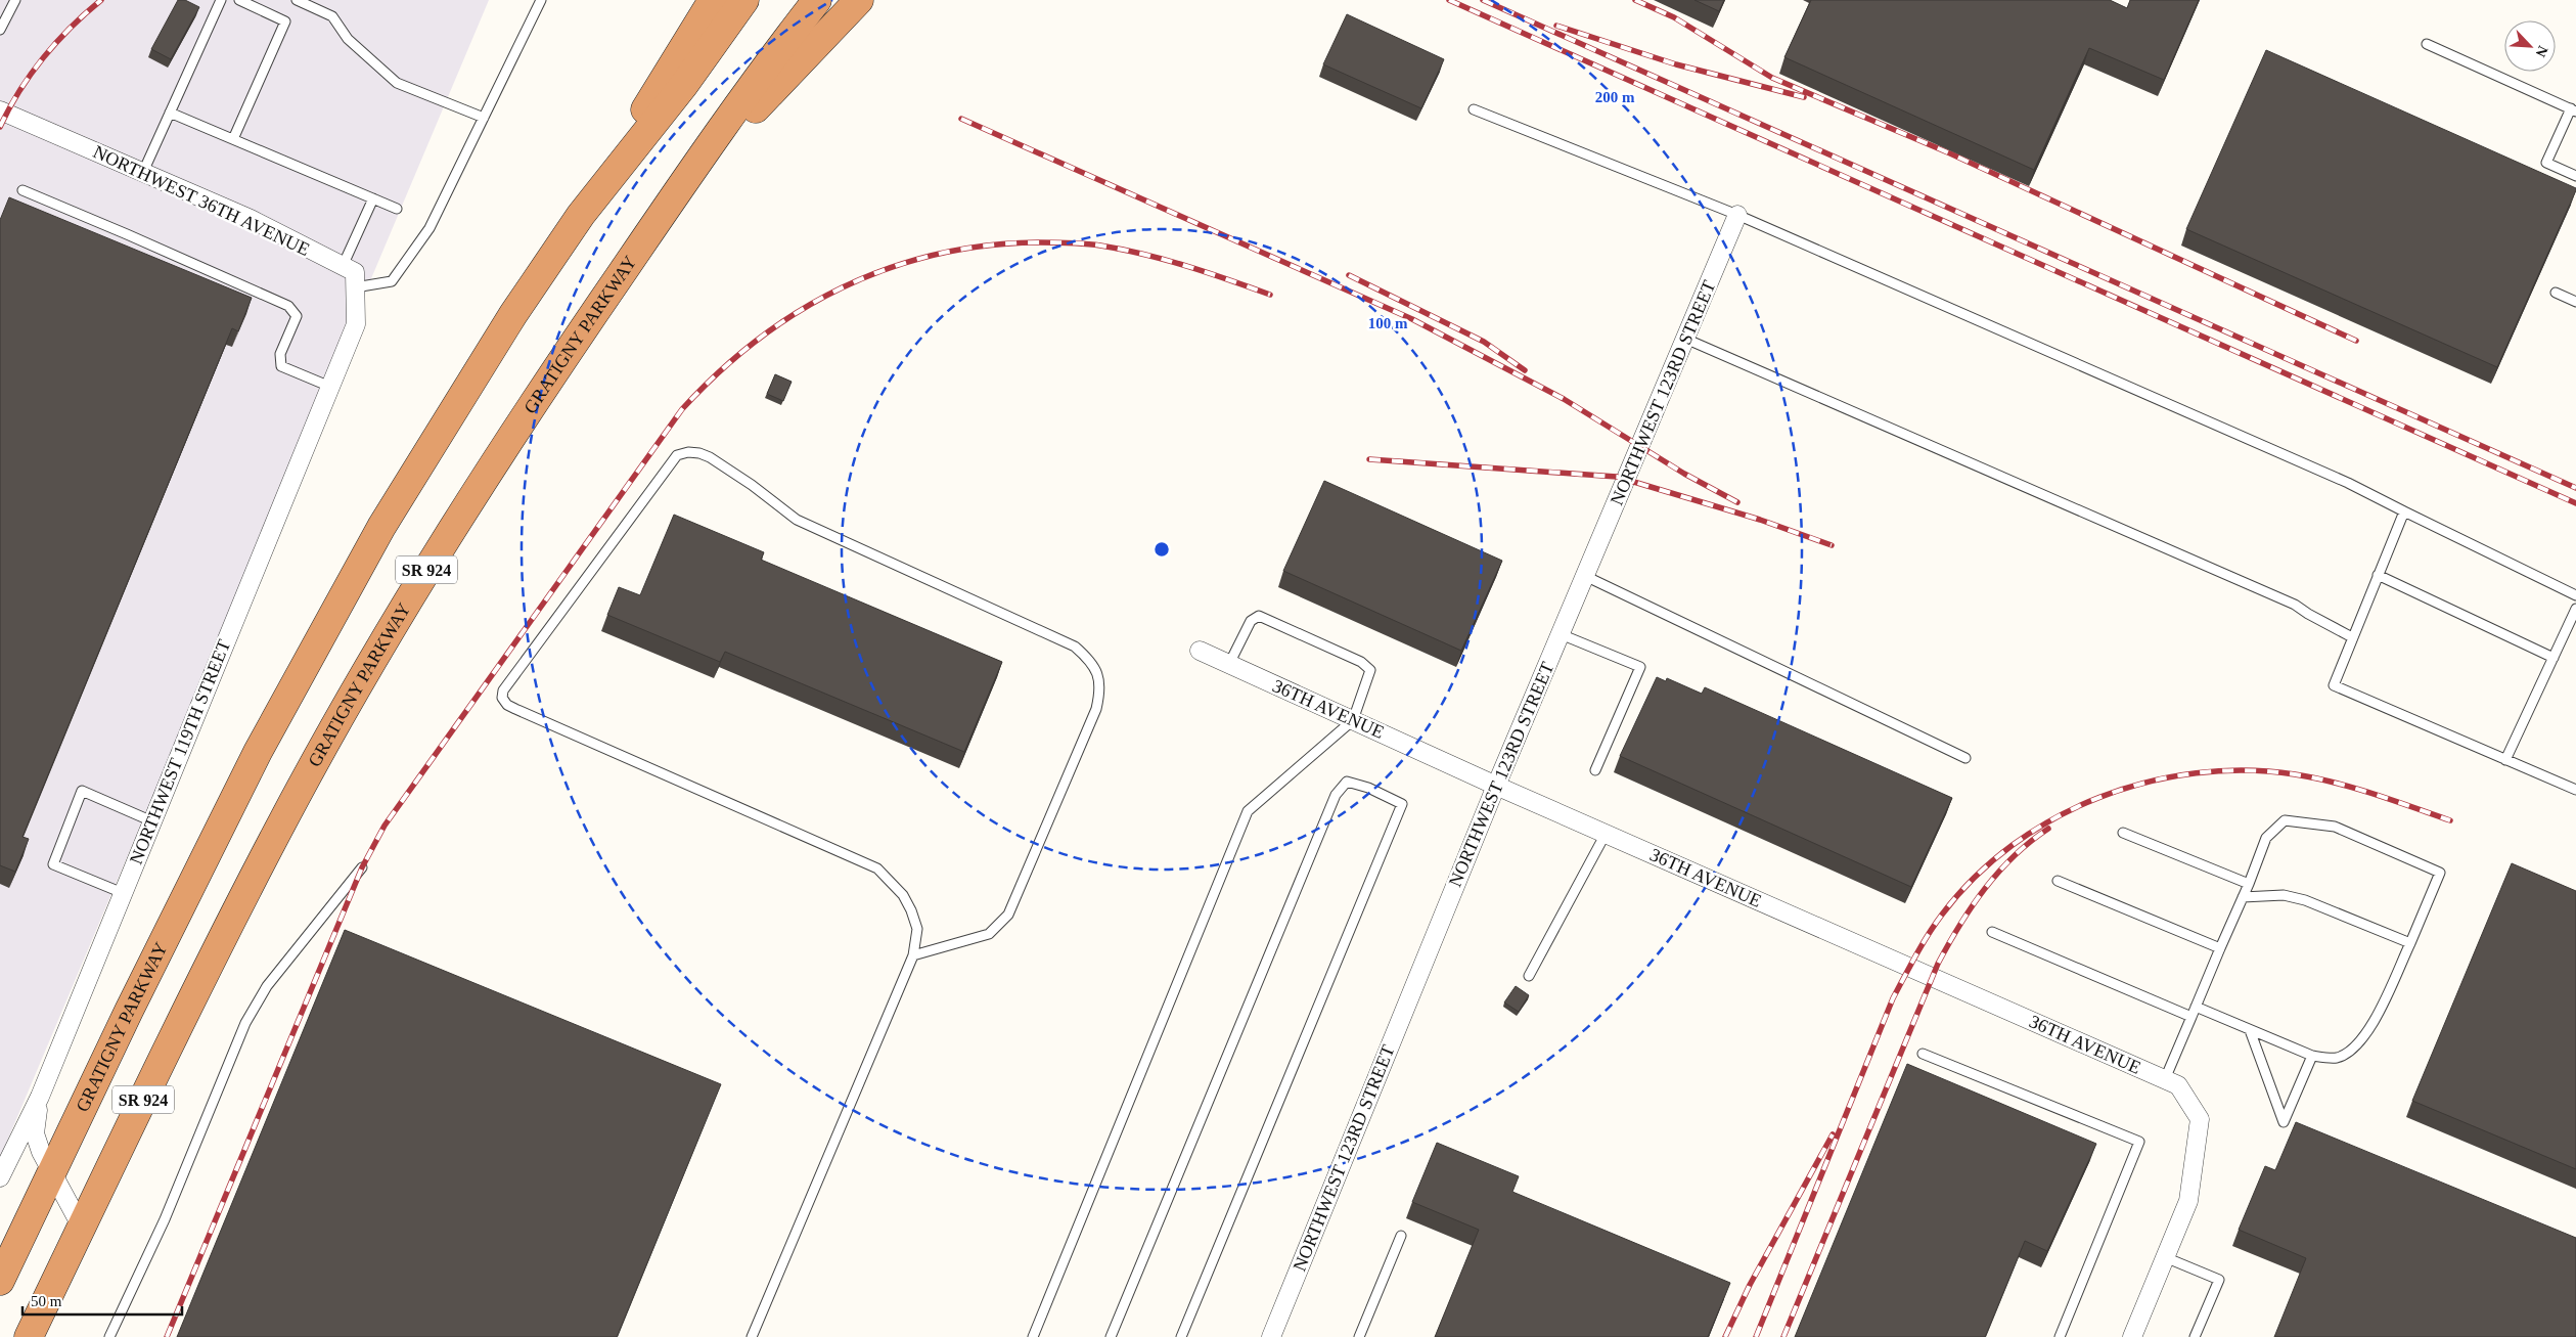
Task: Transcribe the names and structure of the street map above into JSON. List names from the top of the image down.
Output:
{
  "streets": {
    "highway": ["GRATIGNY PARKWAY", "SR 924"],
    "street": [
      "NORTHWEST 36TH AVENUE",
      "NORTHWEST 123RD STREET",
      "36TH AVENUE",
      "NORTHWEST 119TH STREET"
    ]
  },
  "crossings": [
    ["NORTHWEST 36TH AVENUE", "NORTHWEST 119TH STREET"],
    ["GRATIGNY PARKWAY", "SR 924"],
    ["NORTHWEST 123RD STREET", "36TH AVENUE"]
  ],
  "scale_bar": "50 m",
  "north": "bottom right",
  "rings": ["200 m", "100 m"]
}
